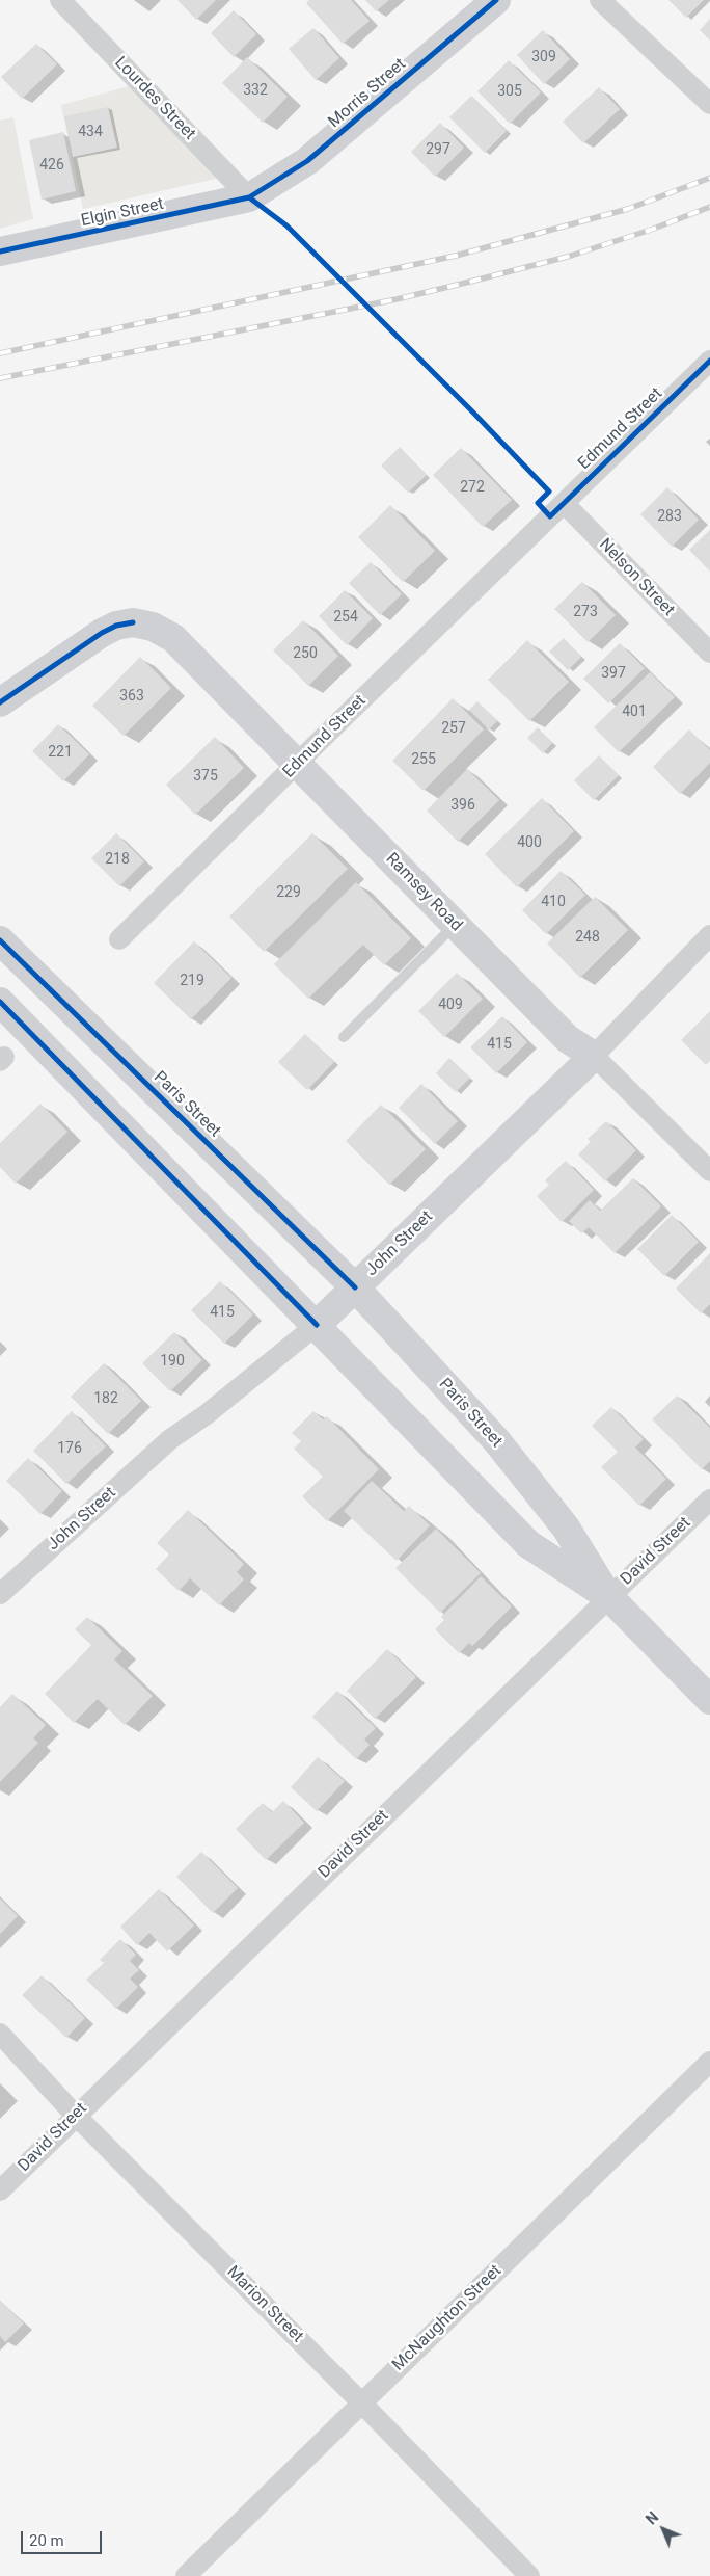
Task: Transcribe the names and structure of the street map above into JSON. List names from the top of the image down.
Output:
{
  "streets": {
    "main road": [
      "Morris Street",
      "Elgin Street",
      "Ramsey Road",
      "Paris Street",
      "John Street"
    ],
    "street": [
      "Lourdes Street",
      "Edmund Street",
      "Nelson Street",
      "David Street",
      "Marion Street",
      "McNaughton Street"
    ]
  },
  "crossings": [
    ["Morris Street", "Lourdes Street"],
    ["Morris Street", "Elgin Street"],
    ["Lourdes Street", "Elgin Street"],
    ["Edmund Street", "Nelson Street"],
    ["Edmund Street", "Ramsey Road"],
    ["Ramsey Road", "John Street"],
    ["Paris Street", "John Street"],
    ["Paris Street", "David Street"],
    ["David Street", "Marion Street"],
    ["Marion Street", "McNaughton Street"]
  ],
  "house_numbers": [
    "309",
    "332",
    "305",
    "434",
    "297",
    "426",
    "272",
    "283",
    "273",
    "254",
    "250",
    "397",
    "363",
    "401",
    "257",
    "221",
    "255",
    "375",
    "396",
    "400",
    "218",
    "229",
    "410",
    "248",
    "219",
    "409",
    "415",
    "415",
    "190",
    "182",
    "176"
  ],
  "scale_bar": "20 m",
  "north": "top left"
}
